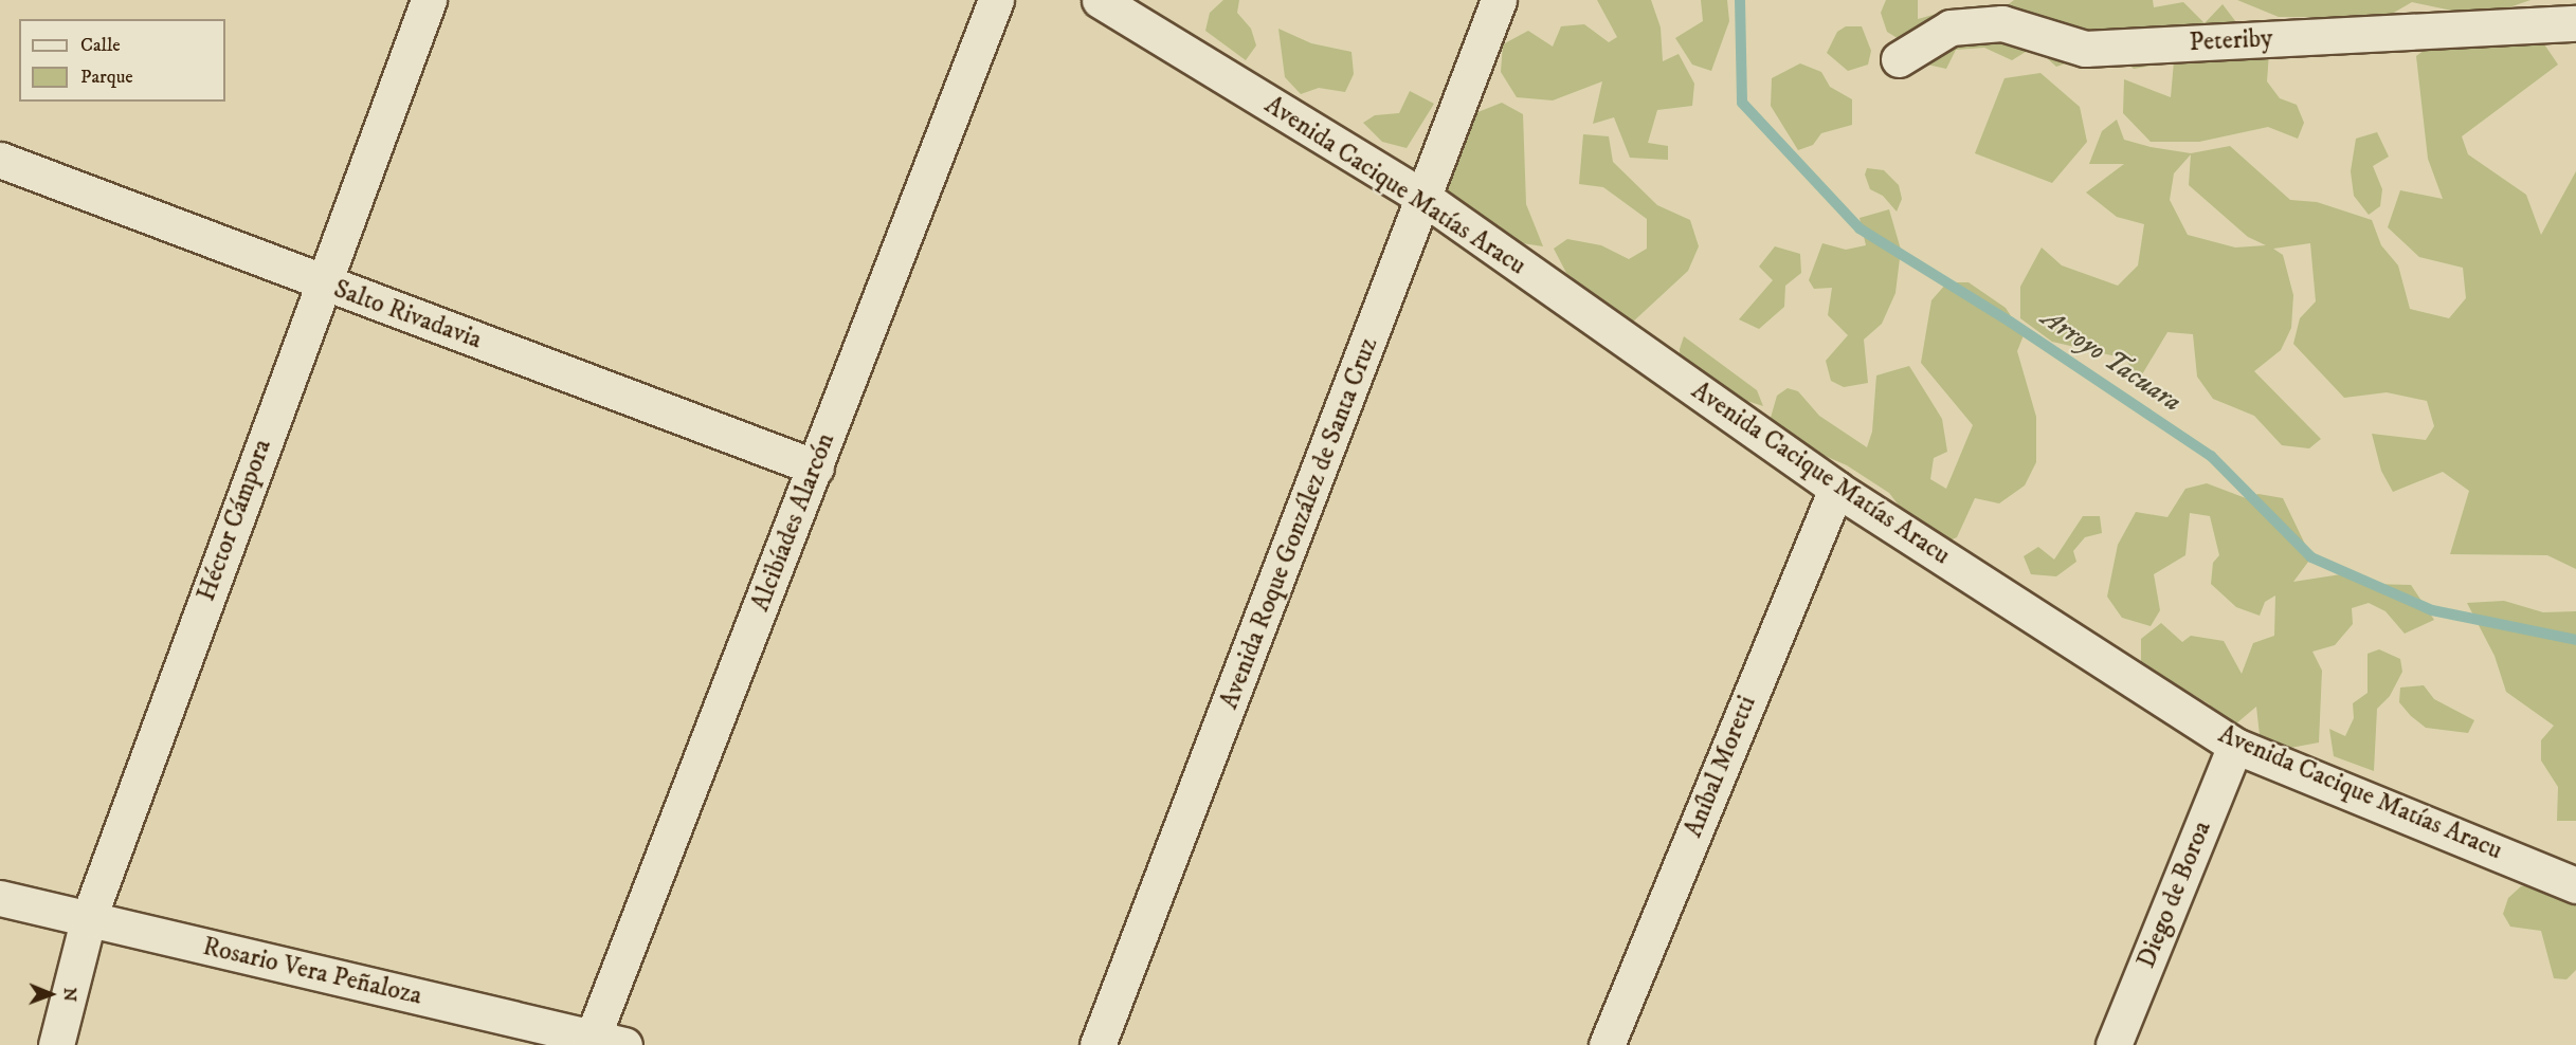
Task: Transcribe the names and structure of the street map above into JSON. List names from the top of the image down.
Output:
{
  "streets": {
    "street": [
      "Peteriby",
      "Avenida Cacique Matías Aracu",
      "Salto Rivadavia",
      "Héctor Cámpora",
      "Alcibíades Alarcón",
      "Avenida Roque González de Santa Cruz",
      "Aníbal Moretti",
      "Diego de Boroa",
      "Rosario Vera Peñaloza"
    ]
  },
  "crossings": [
    ["Avenida Cacique Matías Aracu", "Avenida Roque González de Santa Cruz"],
    ["Avenida Cacique Matías Aracu", "Aníbal Moretti"],
    ["Avenida Cacique Matías Aracu", "Diego de Boroa"],
    ["Salto Rivadavia", "Héctor Cámpora"],
    ["Salto Rivadavia", "Alcibíades Alarcón"],
    ["Héctor Cámpora", "Rosario Vera Peñaloza"],
    ["Alcibíades Alarcón", "Rosario Vera Peñaloza"]
  ],
  "water": ["Arroyo Tacuara"],
  "legend": ["Calle", "Parque"],
  "north": "right"
}
